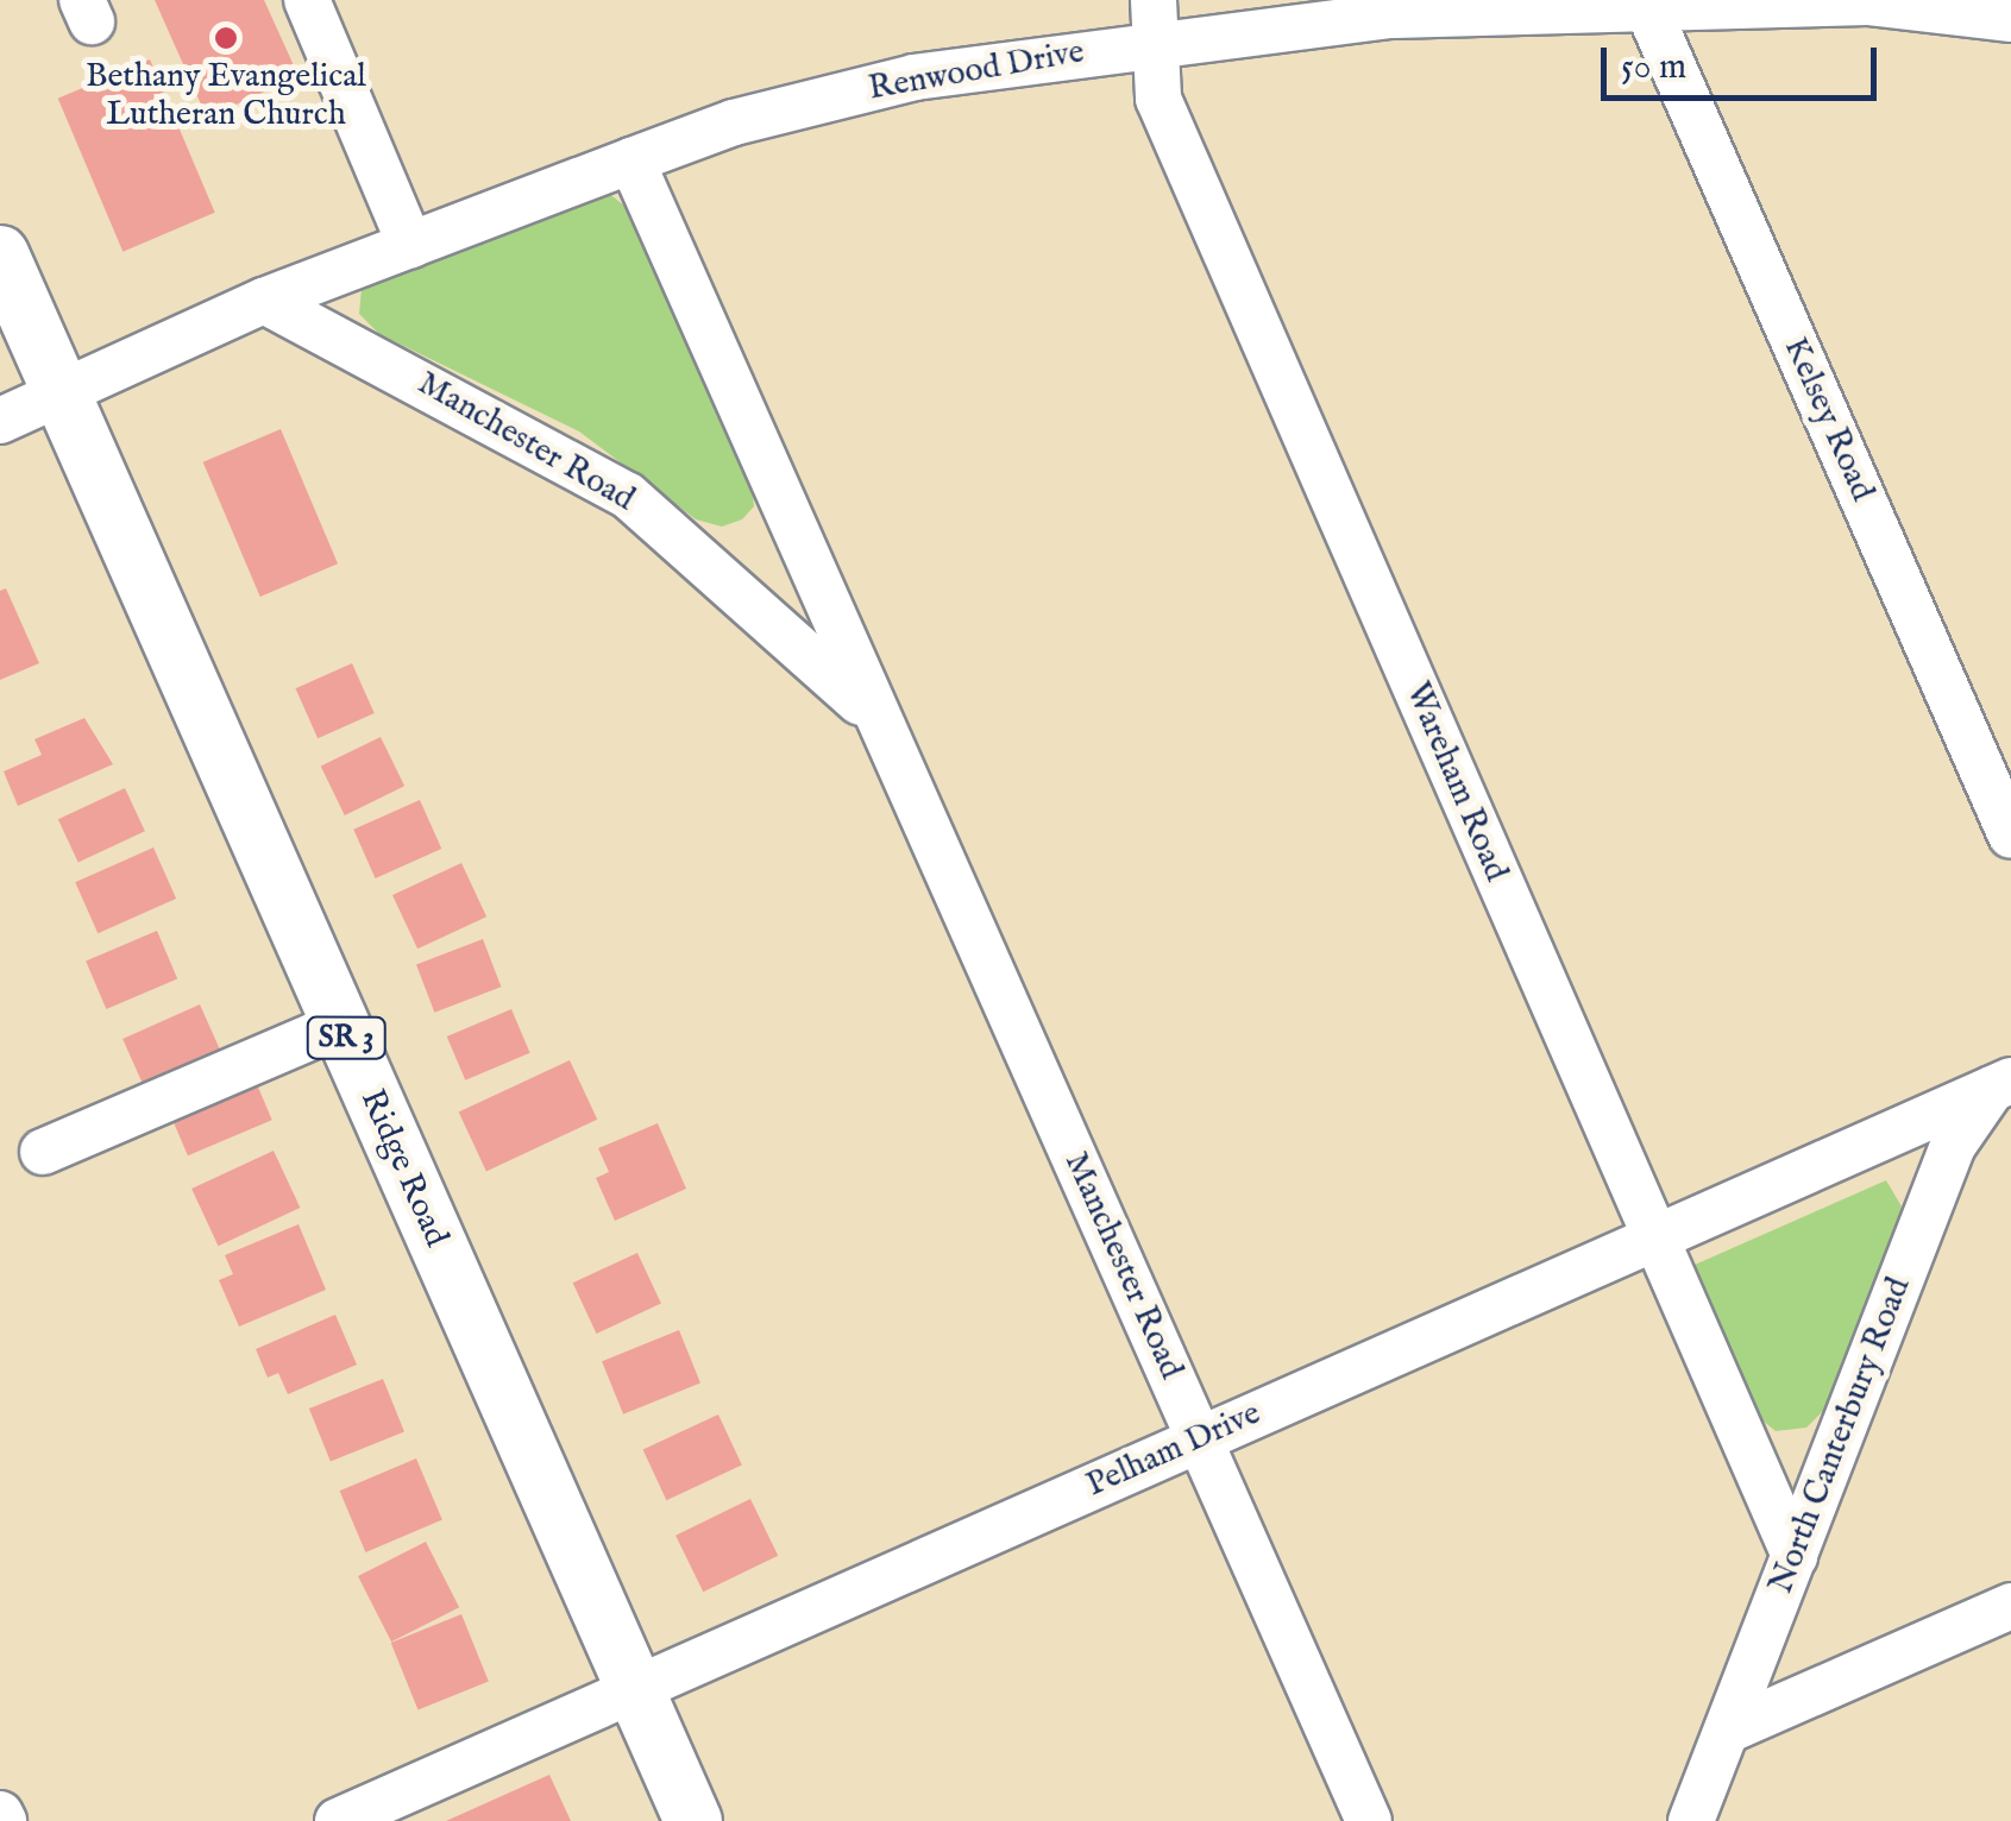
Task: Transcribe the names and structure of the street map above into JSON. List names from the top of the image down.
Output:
{
  "streets": {
    "main road": ["SR 3", "Ridge Road"],
    "street": [
      "Renwood Drive",
      "Kelsey Road",
      "Manchester Road",
      "Wareham Road",
      "North Canterbury Road",
      "Pelham Drive"
    ]
  },
  "crossings": [
    ["Renwood Drive", "Kelsey Road"],
    ["Renwood Drive", "Manchester Road"],
    ["Renwood Drive", "Wareham Road"],
    ["Renwood Drive", "Ridge Road"],
    ["Manchester Road", "Pelham Drive"],
    ["Wareham Road", "North Canterbury Road"],
    ["Wareham Road", "Pelham Drive"],
    ["Ridge Road", "Pelham Drive"],
    ["North Canterbury Road", "Pelham Drive"]
  ],
  "places": ["Bethany Evangelical Lutheran Church"],
  "scale_bar": "50 m"
}
